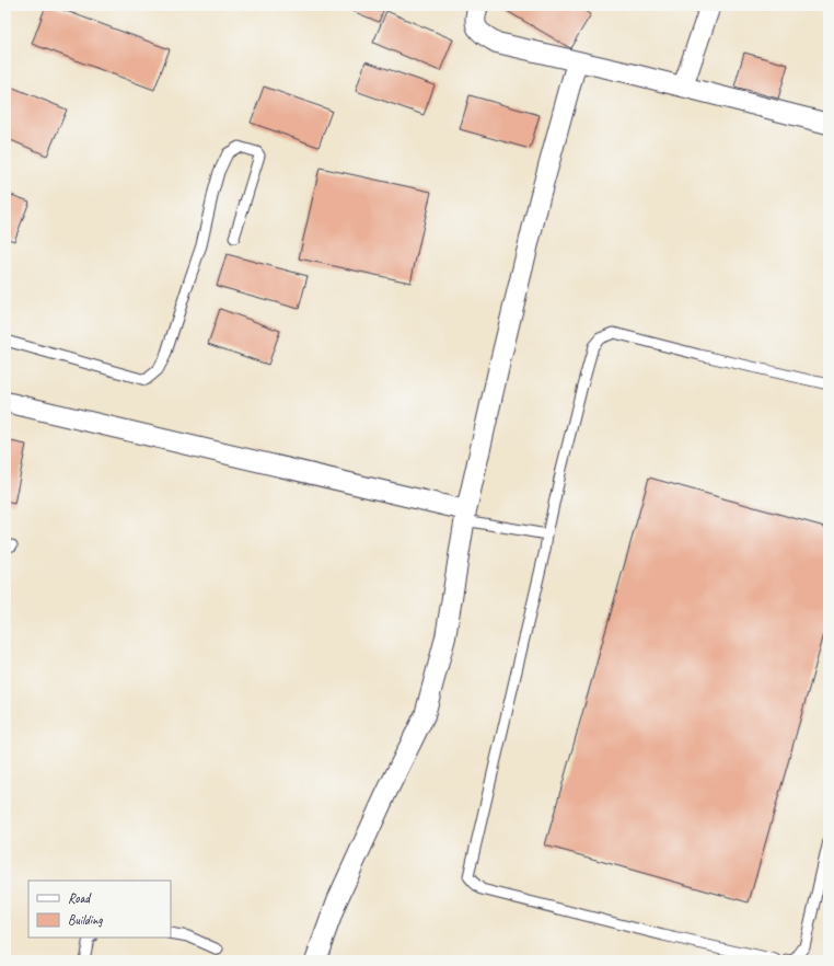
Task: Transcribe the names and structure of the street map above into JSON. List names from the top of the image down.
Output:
{
  "legend": ["Road", "Building"]
}
